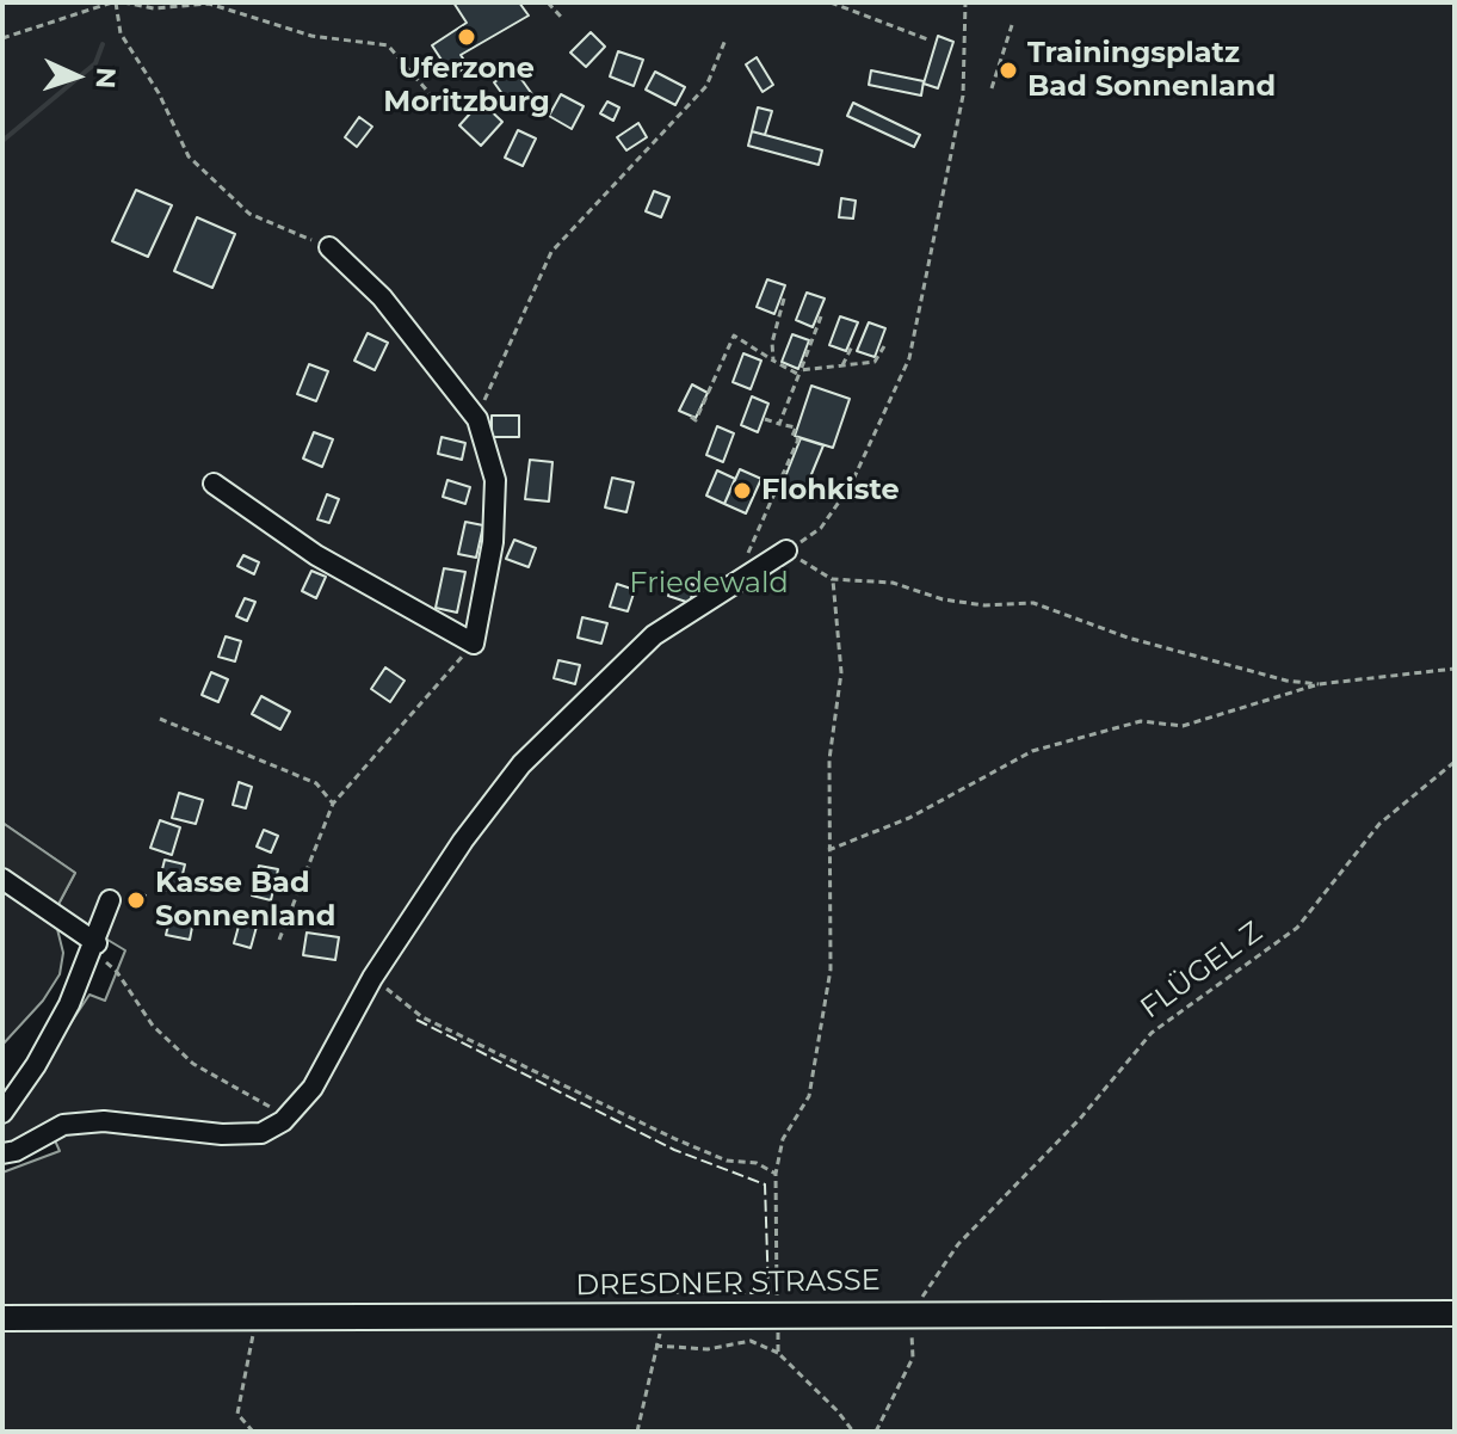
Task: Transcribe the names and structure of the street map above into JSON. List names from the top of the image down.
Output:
{
  "streets": {
    "main road": ["DRESDNER STRASSE"],
    "path": ["FLÜGEL Z"]
  },
  "crossings": [
    ["FLÜGEL Z", "DRESDNER STRASSE"]
  ],
  "parks": ["Friedewald"],
  "places": [
    "Uferzone Moritzburg",
    "Trainingsplatz Bad Sonnenland",
    "Flohkiste",
    "Kasse Bad Sonnenland"
  ],
  "north": "right"
}
